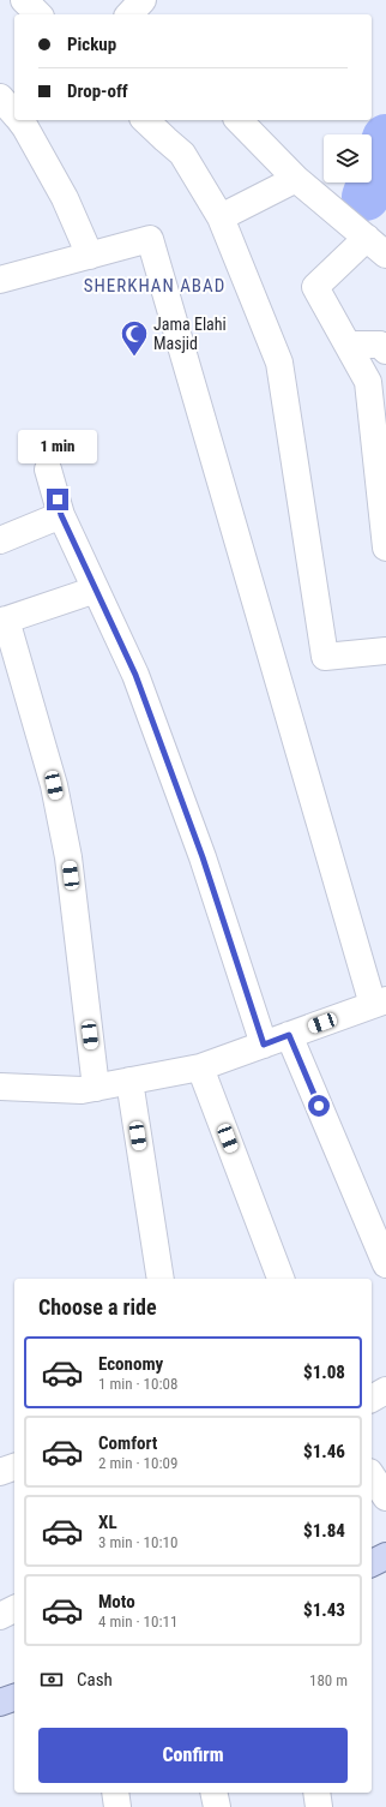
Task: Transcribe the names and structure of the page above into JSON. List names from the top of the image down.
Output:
{
  "districts": ["SHERKHAN ABAD"],
  "places": {
    "mosque": ["Jama Elahi Masjid"]
  },
  "page": {
    "banner": ["Pickup", "Drop-off"],
    "bubble": "1 min",
    "heading": "Choose a ride",
    "list": [
      {
        "name": "Economy",
        "note": "1 min · 10:08",
        "value": "$1.08"
      },
      {
        "name": "Comfort",
        "note": "2 min · 10:09",
        "value": "$1.46"
      },
      {
        "name": "XL",
        "note": "3 min · 10:10",
        "value": "$1.84"
      },
      {
        "name": "Moto",
        "note": "4 min · 10:11",
        "value": "$1.43"
      }
    ],
    "pay": ["Cash", "180 m"],
    "buttons": "Confirm"
  }
}
